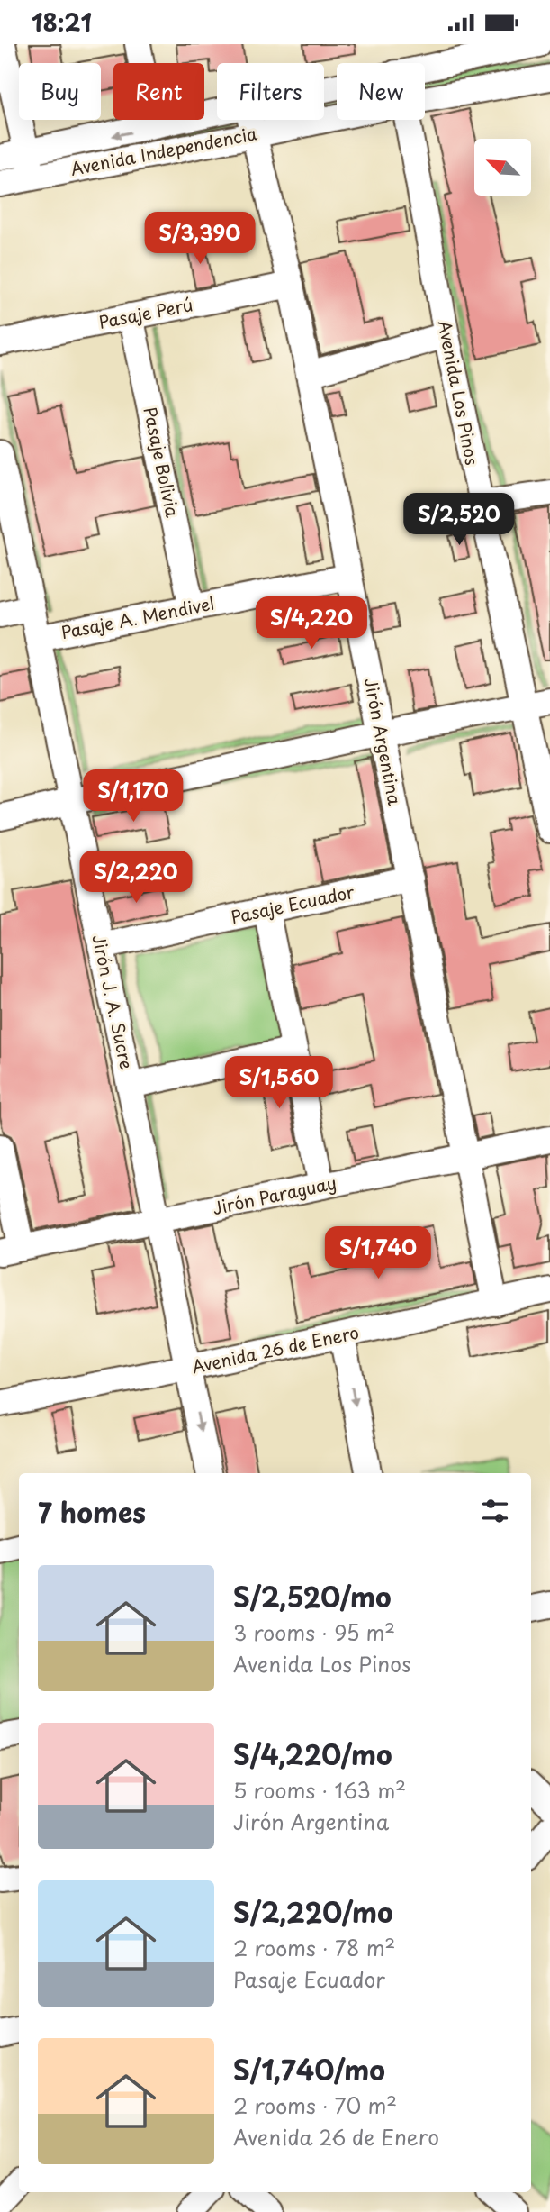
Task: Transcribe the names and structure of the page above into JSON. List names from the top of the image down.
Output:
{
  "streets": {
    "street": [
      "Avenida Independencia",
      "Pasaje Perú",
      "Avenida Los Pinos",
      "Pasaje Bolivia",
      "Pasaje A. Mendivel",
      "Jirón Argentina",
      "Pasaje Ecuador",
      "Jirón J. A. Sucre",
      "Jirón Paraguay",
      "Avenida 26 de Enero"
    ]
  },
  "crossings": [
    ["Avenida Independencia", "Jirón Argentina"],
    ["Pasaje Perú", "Pasaje Bolivia"],
    ["Pasaje Perú", "Jirón Argentina"],
    ["Pasaje Bolivia", "Pasaje A. Mendivel"],
    ["Pasaje A. Mendivel", "Jirón Argentina"],
    ["Pasaje A. Mendivel", "Jirón J. A. Sucre"],
    ["Jirón Argentina", "Pasaje Ecuador"],
    ["Jirón Argentina", "Jirón Paraguay"],
    ["Jirón Argentina", "Avenida 26 de Enero"],
    ["Pasaje Ecuador", "Jirón J. A. Sucre"],
    ["Jirón J. A. Sucre", "Jirón Paraguay"],
    ["Jirón J. A. Sucre", "Avenida 26 de Enero"]
  ],
  "north": "top left",
  "page": {
    "status": "18:21",
    "chip": [
      "Buy",
      "Rent",
      "Filters",
      "New"
    ],
    "price": [
      "S/3,390",
      "S/2,520",
      "S/4,220",
      "S/1,170",
      "S/2,220",
      "S/1,560",
      "S/1,740"
    ],
    "heading": "7 homes",
    "list": [
      {
        "name": "S/2,520/mo",
        "note": "3 rooms · 95 m² · Avenida Los Pinos"
      },
      {
        "name": "S/4,220/mo",
        "note": "5 rooms · 163 m² · Jirón Argentina"
      },
      {
        "name": "S/2,220/mo",
        "note": "2 rooms · 78 m² · Pasaje Ecuador"
      },
      {
        "name": "S/1,740/mo",
        "note": "2 rooms · 70 m² · Avenida 26 de Enero"
      }
    ]
  }
}
